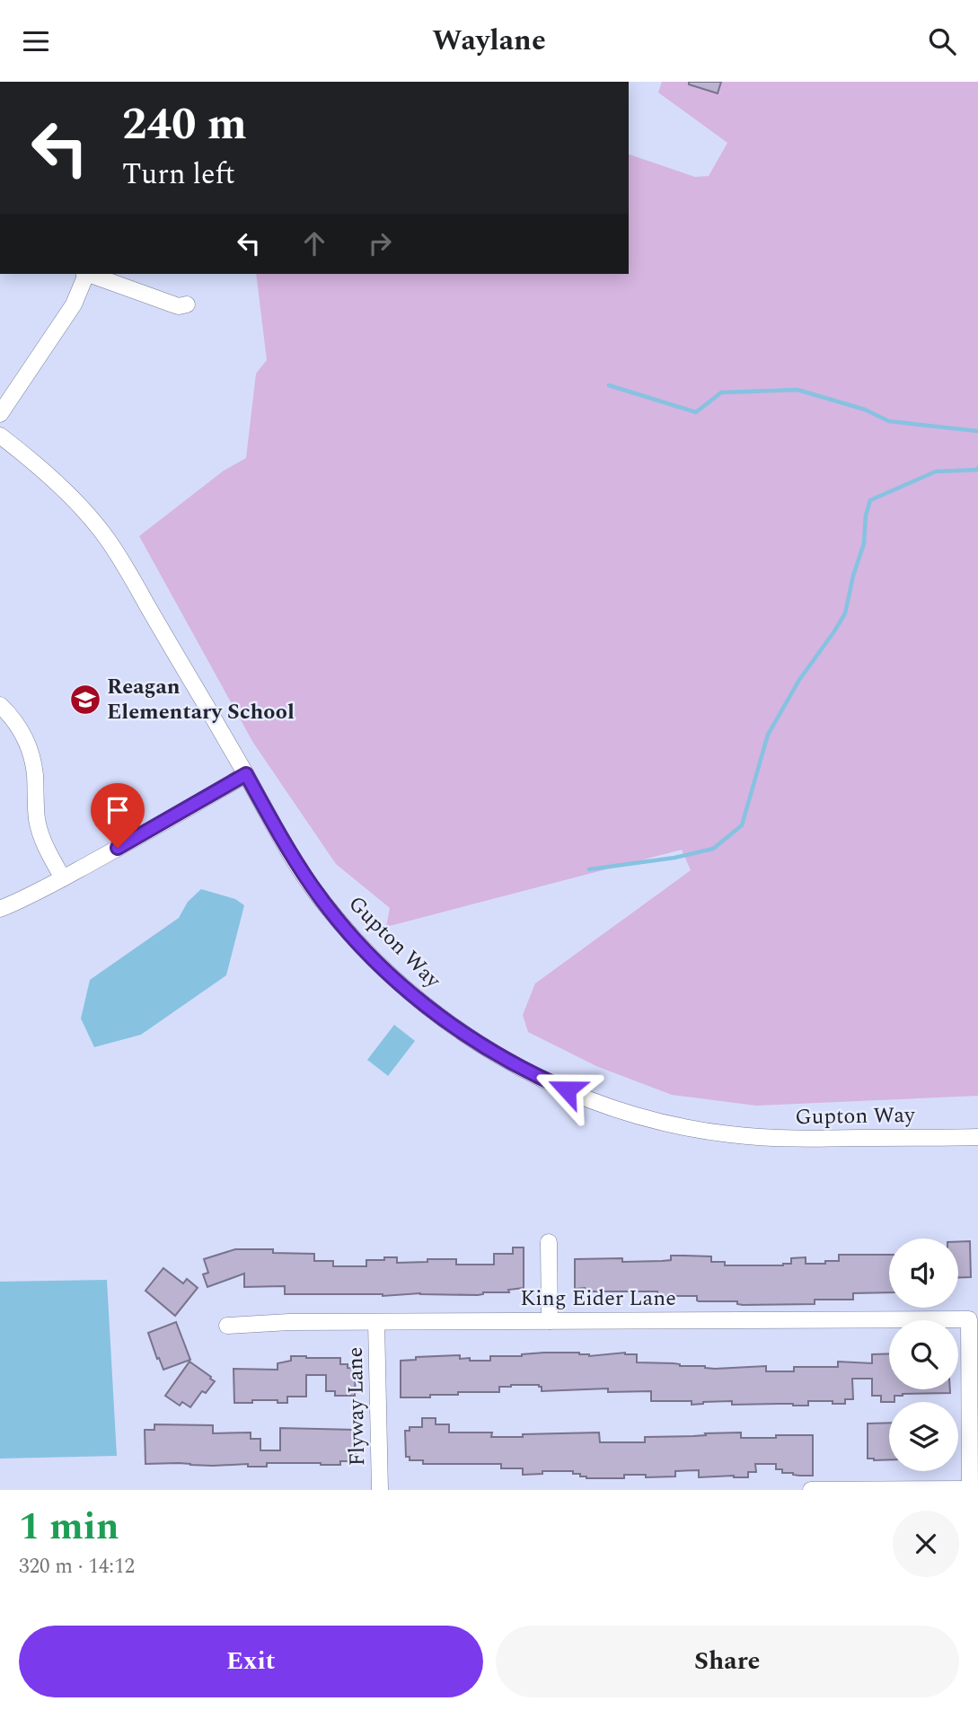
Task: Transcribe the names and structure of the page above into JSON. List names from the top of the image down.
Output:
{
  "streets": {
    "street": ["Gupton Way", "King Eider Lane", "Flyway Lane"]
  },
  "crossings": [
    ["King Eider Lane", "Flyway Lane"]
  ],
  "places": {
    "school or university": ["Reagan Elementary School"]
  },
  "page": {
    "header": "Waylane",
    "turn": ["240 m", "Turn left"],
    "heading": ["1 min", "320 m · 14:12"],
    "buttons": ["Exit", "Share"]
  }
}
